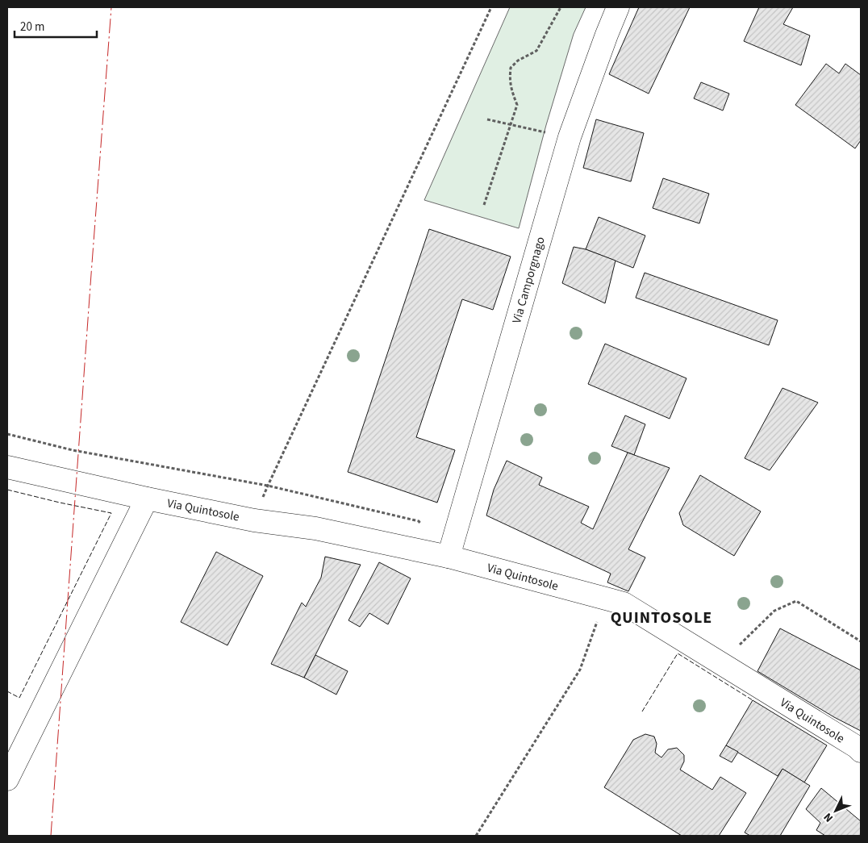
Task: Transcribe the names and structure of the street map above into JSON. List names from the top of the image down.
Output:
{
  "streets": {
    "street": ["Via Camporgnago", "Via Quintosole"]
  },
  "crossings": [
    ["Via Camporgnago", "Via Quintosole"]
  ],
  "districts": ["QUINTOSOLE"],
  "scale_bar": "20 m",
  "north": "bottom left"
}
